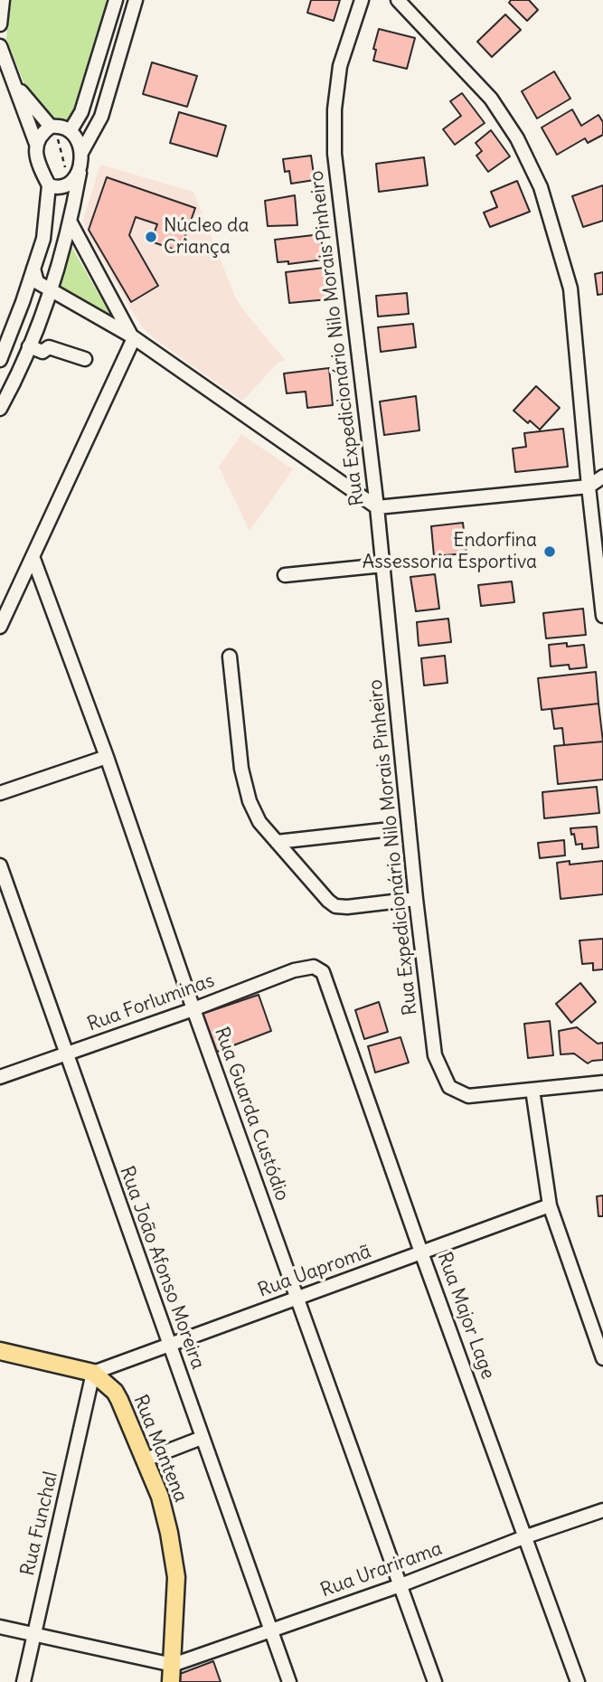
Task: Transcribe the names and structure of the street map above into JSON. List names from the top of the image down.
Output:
{
  "streets": {
    "main road": ["Rua Mantena"],
    "street": [
      "Rua Expedicionário Nilo Morais Pinheiro",
      "Rua Forluminas",
      "Rua Guarda Custódio",
      "Rua João Afonso Moreira",
      "Rua Uapromã",
      "Rua Major Lage",
      "Rua Funchal",
      "Rua Urarirama"
    ]
  },
  "crossings": [
    ["Rua Forluminas", "Rua Guarda Custódio"],
    ["Rua Forluminas", "Rua João Afonso Moreira"],
    ["Rua Forluminas", "Rua Major Lage"],
    ["Rua Guarda Custódio", "Rua Uapromã"],
    ["Rua Guarda Custódio", "Rua Urarirama"],
    ["Rua João Afonso Moreira", "Rua Uapromã"],
    ["Rua João Afonso Moreira", "Rua Urarirama"],
    ["Rua Uapromã", "Rua Major Lage"],
    ["Rua Uapromã", "Rua Mantena"],
    ["Rua Uapromã", "Rua Funchal"],
    ["Rua Major Lage", "Rua Urarirama"],
    ["Rua Mantena", "Rua Funchal"],
    ["Rua Mantena", "Rua Urarirama"]
  ],
  "places": ["Núcleo da Criança", "Endorfina Assessoria Esportiva"]
}
